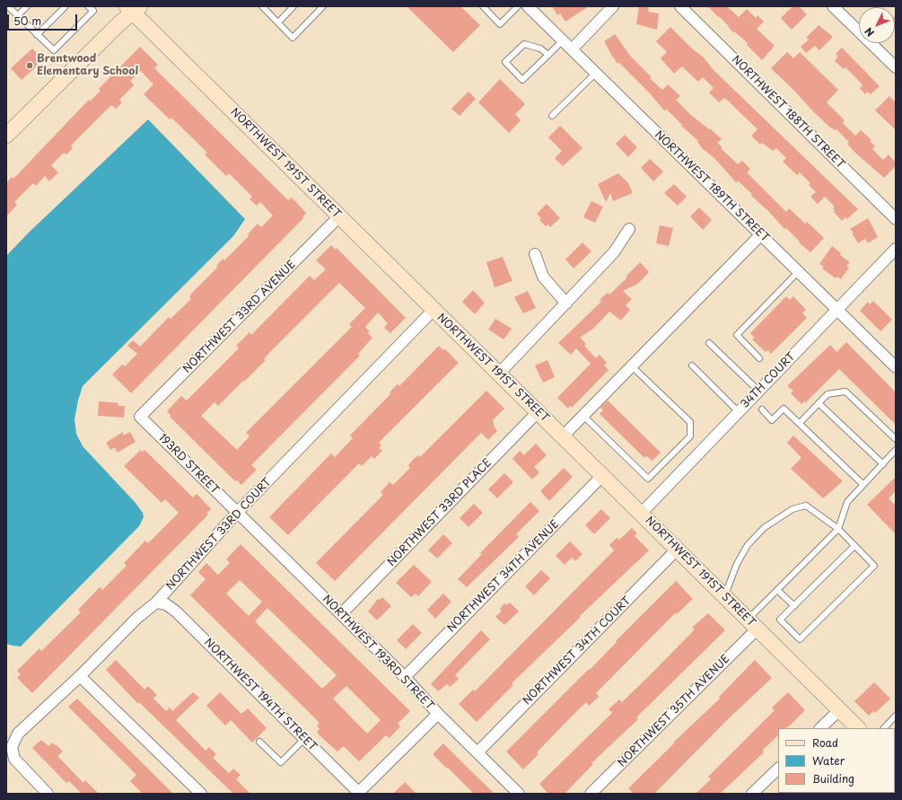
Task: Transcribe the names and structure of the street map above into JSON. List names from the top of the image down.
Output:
{
  "streets": {
    "street": [
      "NORTHWEST 188TH STREET",
      "NORTHWEST 191ST STREET",
      "NORTHWEST 189TH STREET",
      "NORTHWEST 33RD AVENUE",
      "34TH COURT",
      "193RD STREET",
      "NORTHWEST 33RD PLACE",
      "NORTHWEST 33RD COURT",
      "NORTHWEST 34TH AVENUE",
      "NORTHWEST 34TH COURT",
      "NORTHWEST 193RD STREET",
      "NORTHWEST 194TH STREET",
      "NORTHWEST 35TH AVENUE"
    ]
  },
  "crossings": [
    ["NORTHWEST 191ST STREET", "NORTHWEST 33RD AVENUE"],
    ["NORTHWEST 191ST STREET", "34TH COURT"],
    ["NORTHWEST 191ST STREET", "NORTHWEST 33RD PLACE"],
    ["NORTHWEST 191ST STREET", "NORTHWEST 33RD COURT"],
    ["NORTHWEST 191ST STREET", "NORTHWEST 34TH AVENUE"],
    ["NORTHWEST 191ST STREET", "NORTHWEST 34TH COURT"],
    ["NORTHWEST 191ST STREET", "NORTHWEST 35TH AVENUE"],
    ["NORTHWEST 189TH STREET", "34TH COURT"],
    ["NORTHWEST 33RD AVENUE", "193RD STREET"],
    ["193RD STREET", "NORTHWEST 33RD COURT"],
    ["193RD STREET", "NORTHWEST 193RD STREET"],
    ["NORTHWEST 33RD PLACE", "NORTHWEST 193RD STREET"],
    ["NORTHWEST 33RD COURT", "NORTHWEST 193RD STREET"],
    ["NORTHWEST 33RD COURT", "NORTHWEST 194TH STREET"],
    ["NORTHWEST 34TH AVENUE", "NORTHWEST 193RD STREET"],
    ["NORTHWEST 34TH COURT", "NORTHWEST 193RD STREET"]
  ],
  "places": ["Brentwood Elementary School"],
  "legend": ["Road", "Water", "Building"],
  "scale_bar": "50 m",
  "north": "bottom left"
}
